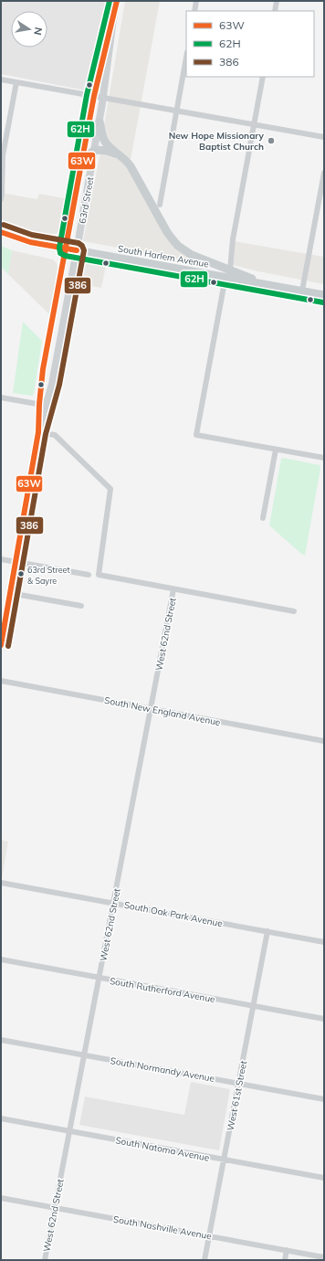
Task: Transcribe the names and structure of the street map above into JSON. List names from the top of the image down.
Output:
{
  "streets": {
    "main road": ["63rd Street", "South Harlem Avenue"],
    "street": [
      "West 62nd Street",
      "South New England Avenue",
      "South Oak Park Avenue",
      "South Rutherford Avenue",
      "South Normandy Avenue",
      "West 61st Street",
      "South Natoma Avenue",
      "South Nashville Avenue"
    ]
  },
  "crossings": [
    ["63rd Street", "South Harlem Avenue"],
    ["West 62nd Street", "South New England Avenue"],
    ["West 62nd Street", "South Oak Park Avenue"],
    ["West 62nd Street", "South Rutherford Avenue"],
    ["West 62nd Street", "South Normandy Avenue"],
    ["West 62nd Street", "South Natoma Avenue"],
    ["West 62nd Street", "South Nashville Avenue"],
    ["South Oak Park Avenue", "West 61st Street"],
    ["South Rutherford Avenue", "West 61st Street"],
    ["South Normandy Avenue", "West 61st Street"],
    ["West 61st Street", "South Natoma Avenue"],
    ["West 61st Street", "South Nashville Avenue"]
  ],
  "places": ["New Hope Missionary Baptist Church", "63rd Street & Sayre"],
  "lines": ["transit line 63W", "transit line 62H", "transit line 386"],
  "legend": ["63W", "62H", "386"],
  "north": "right"
}
